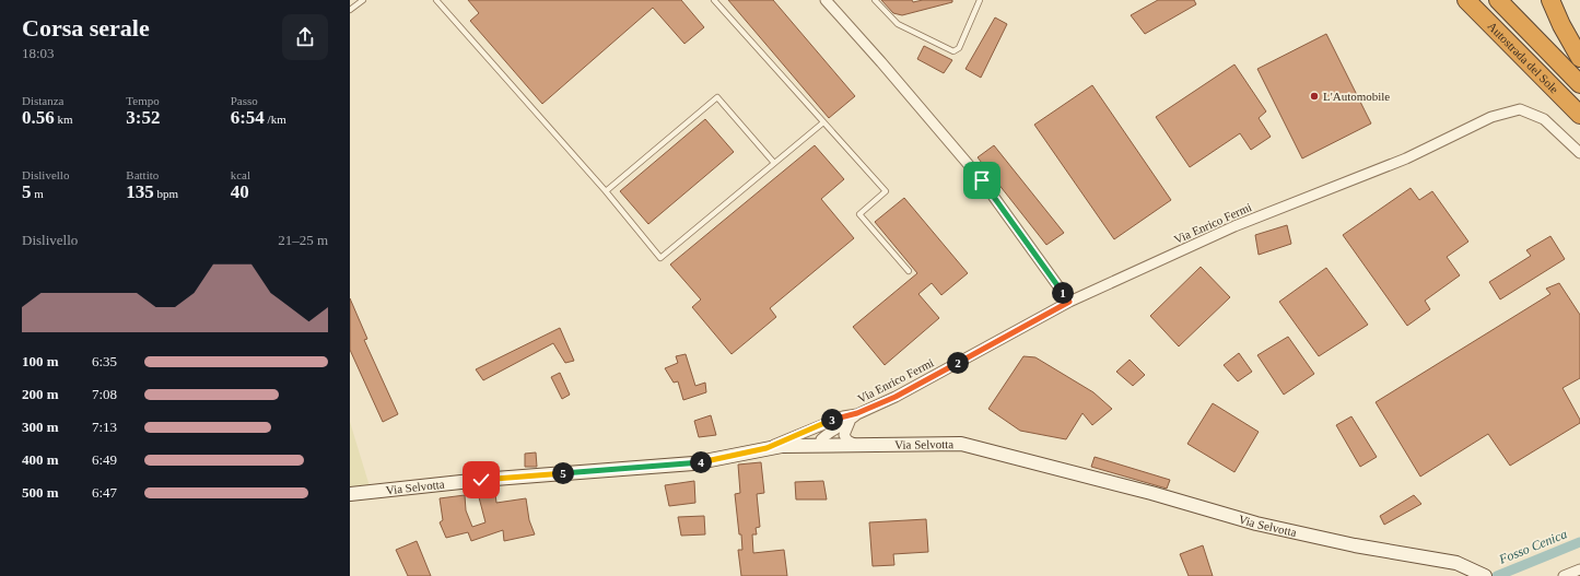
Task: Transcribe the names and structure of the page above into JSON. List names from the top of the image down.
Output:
{
  "streets": {
    "highway": ["Autostrada del Sole"],
    "street": ["Via Enrico Fermi", "Via Selvotta"]
  },
  "crossings": [
    ["Via Enrico Fermi", "Via Selvotta"]
  ],
  "water": ["Fosso Cenica"],
  "places": ["L'Automobile"],
  "page": {
    "heading": ["Corsa serale", "18:03"],
    "stats": [
      ["Distanza", "0.56 km"],
      ["Tempo", "3:52"],
      ["Passo", "6:54 /km"],
      ["Dislivello", "5 m"],
      ["Battito", "135 bpm"],
      ["kcal", "40"]
    ],
    "chart": ["Dislivello", "21–25 m"],
    "pins": [
      "1",
      "2",
      "3",
      "4",
      "5"
    ],
    "list": [
      {
        "name": "100 m",
        "note": "6:35"
      },
      {
        "name": "200 m",
        "note": "7:08"
      },
      {
        "name": "300 m",
        "note": "7:13"
      },
      {
        "name": "400 m",
        "note": "6:49"
      },
      {
        "name": "500 m",
        "note": "6:47"
      }
    ]
  }
}
